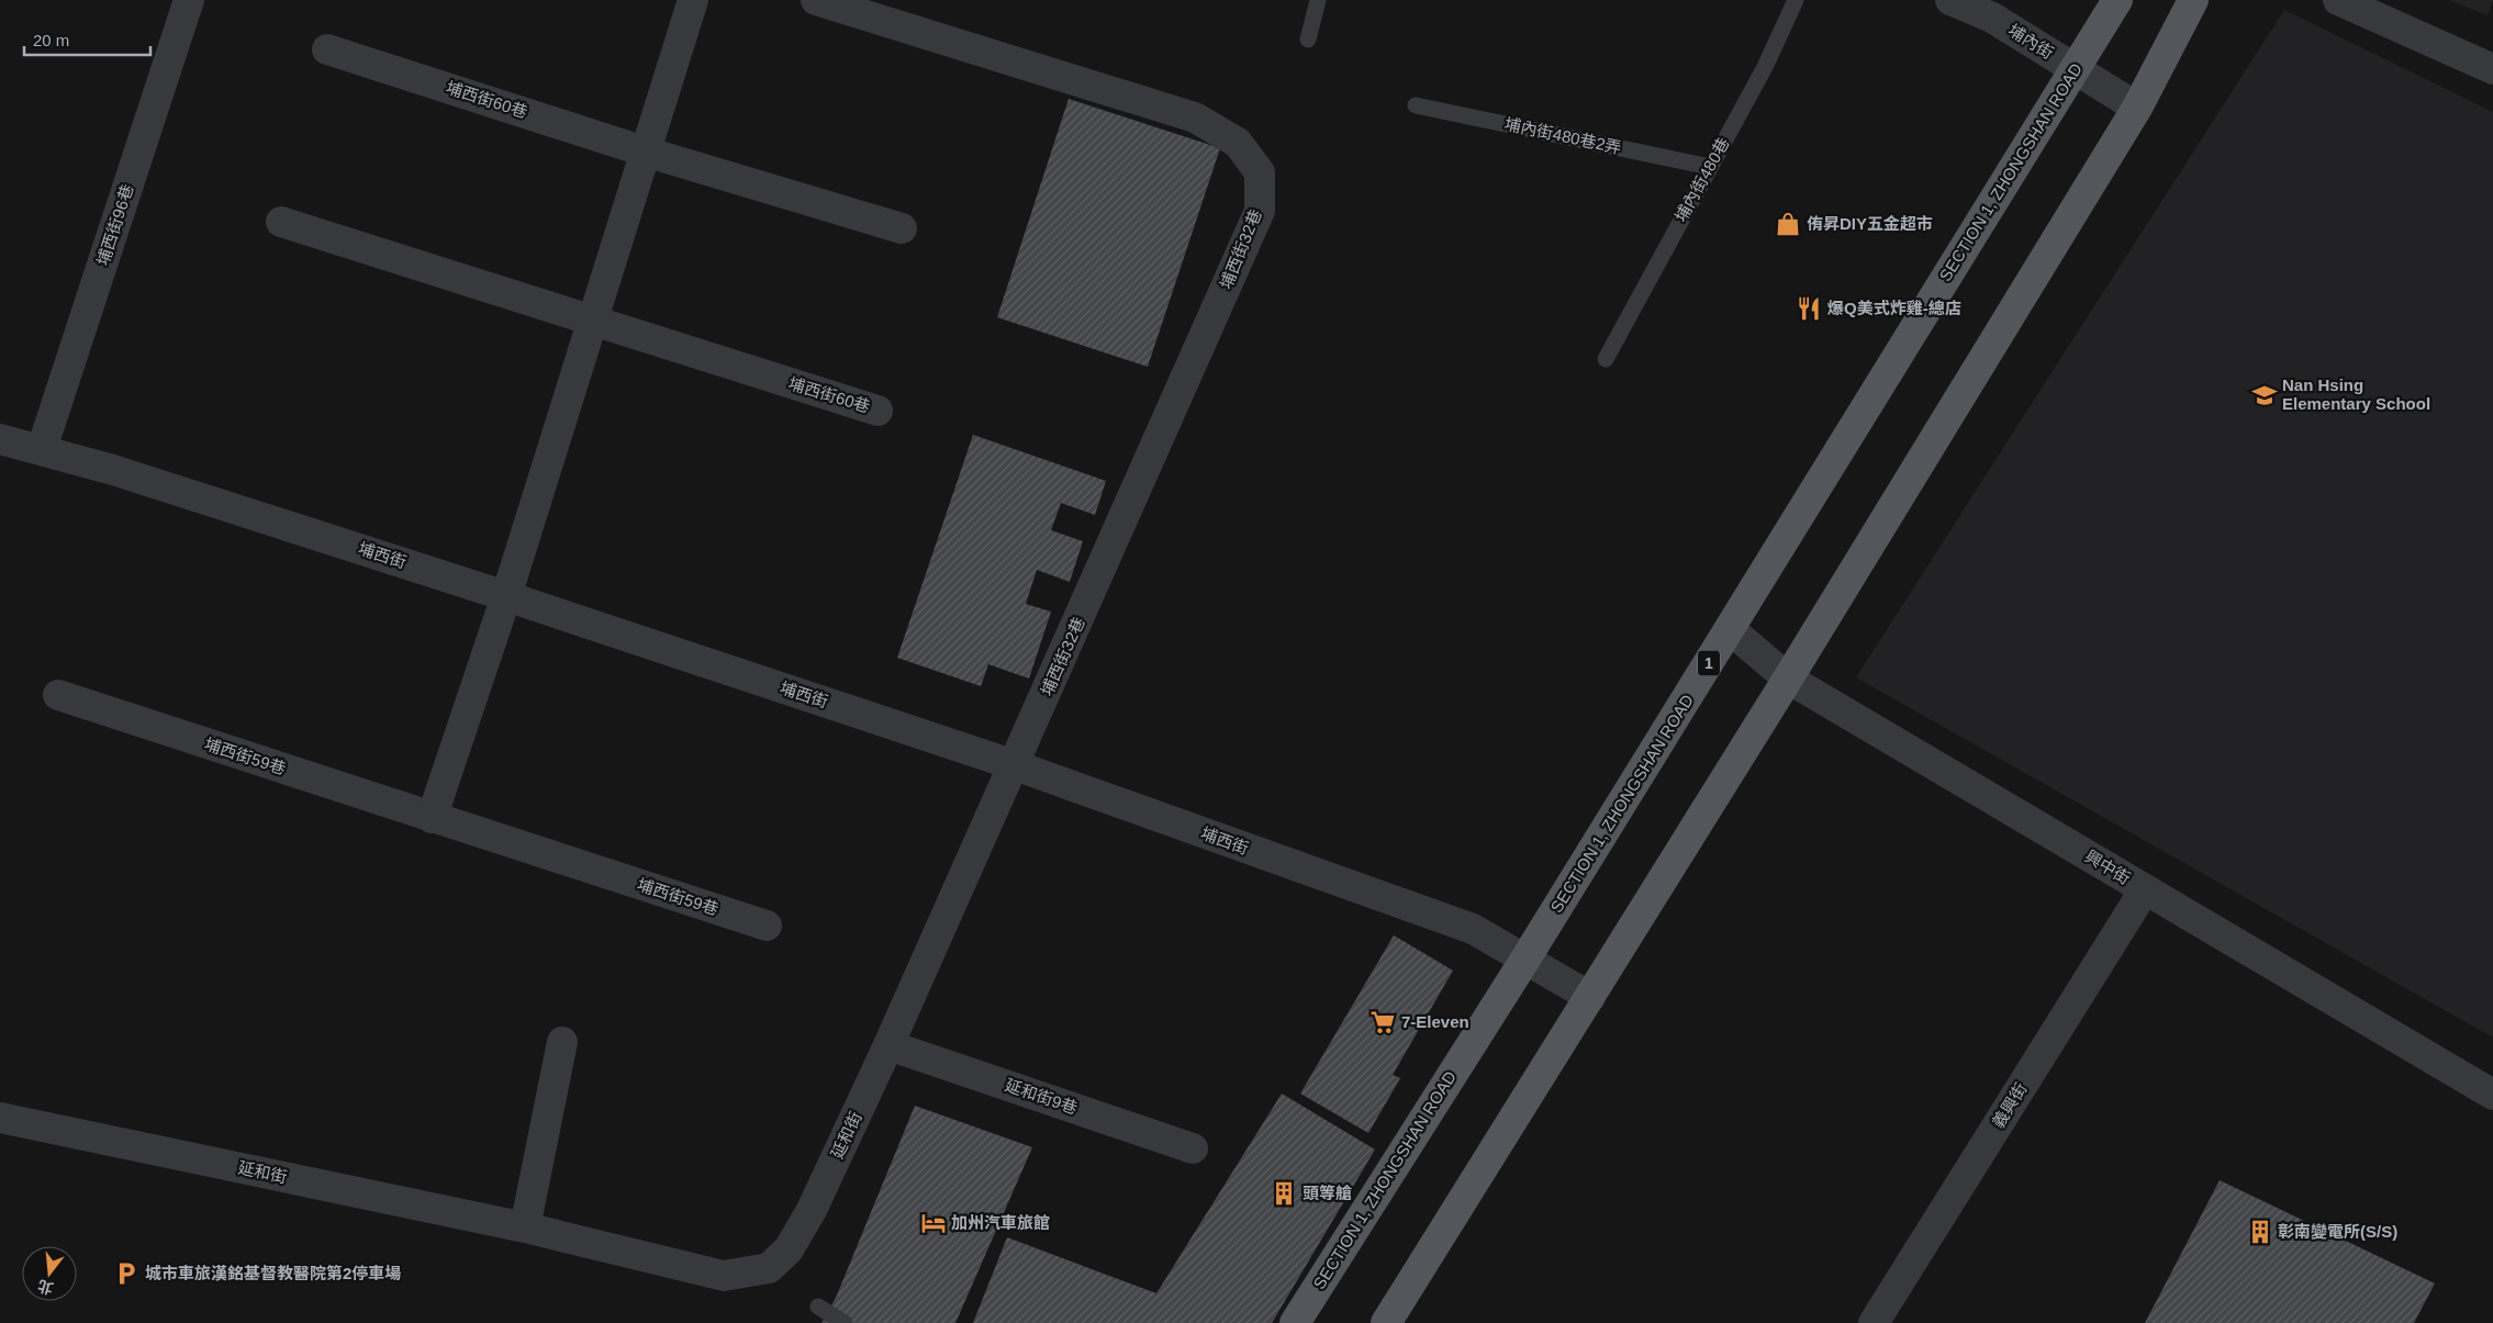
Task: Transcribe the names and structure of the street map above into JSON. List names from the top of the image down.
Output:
{
  "streets": {
    "main road": ["SECTION 1, ZHONGSHAN ROAD", "1"],
    "street": [
      "埔內街",
      "埔西街60巷",
      "埔西街96巷",
      "埔西街32巷",
      "埔西街",
      "埔西街59巷",
      "興中街",
      "延和街9巷",
      "義興街",
      "延和街"
    ],
    "lane": ["埔內街480巷2弄", "埔內街480巷"]
  },
  "crossings": [
    ["埔內街", "SECTION 1, ZHONGSHAN ROAD"],
    ["埔內街480巷2弄", "埔內街480巷"],
    ["SECTION 1, ZHONGSHAN ROAD", "埔西街"],
    ["SECTION 1, ZHONGSHAN ROAD", "興中街"],
    ["埔西街96巷", "埔西街"],
    ["埔西街32巷", "埔西街"],
    ["埔西街32巷", "延和街"],
    ["埔西街", "延和街"],
    ["興中街", "義興街"],
    ["延和街9巷", "延和街"]
  ],
  "places": {
    "shop": ["侑昇DIY五金超市"],
    "restaurant": ["爆Q美式炸雞-總店"],
    "school or university": ["Nan Hsing Elementary School"],
    "supermarket": ["7-Eleven"],
    "building": ["頭等艙", "彰南變電所(S/S)"],
    "hotel": ["加州汽車旅館"],
    "parking": ["城市車旅漢銘基督教醫院第2停車場"]
  },
  "scale_bar": "20 m",
  "north": "bottom"
}
